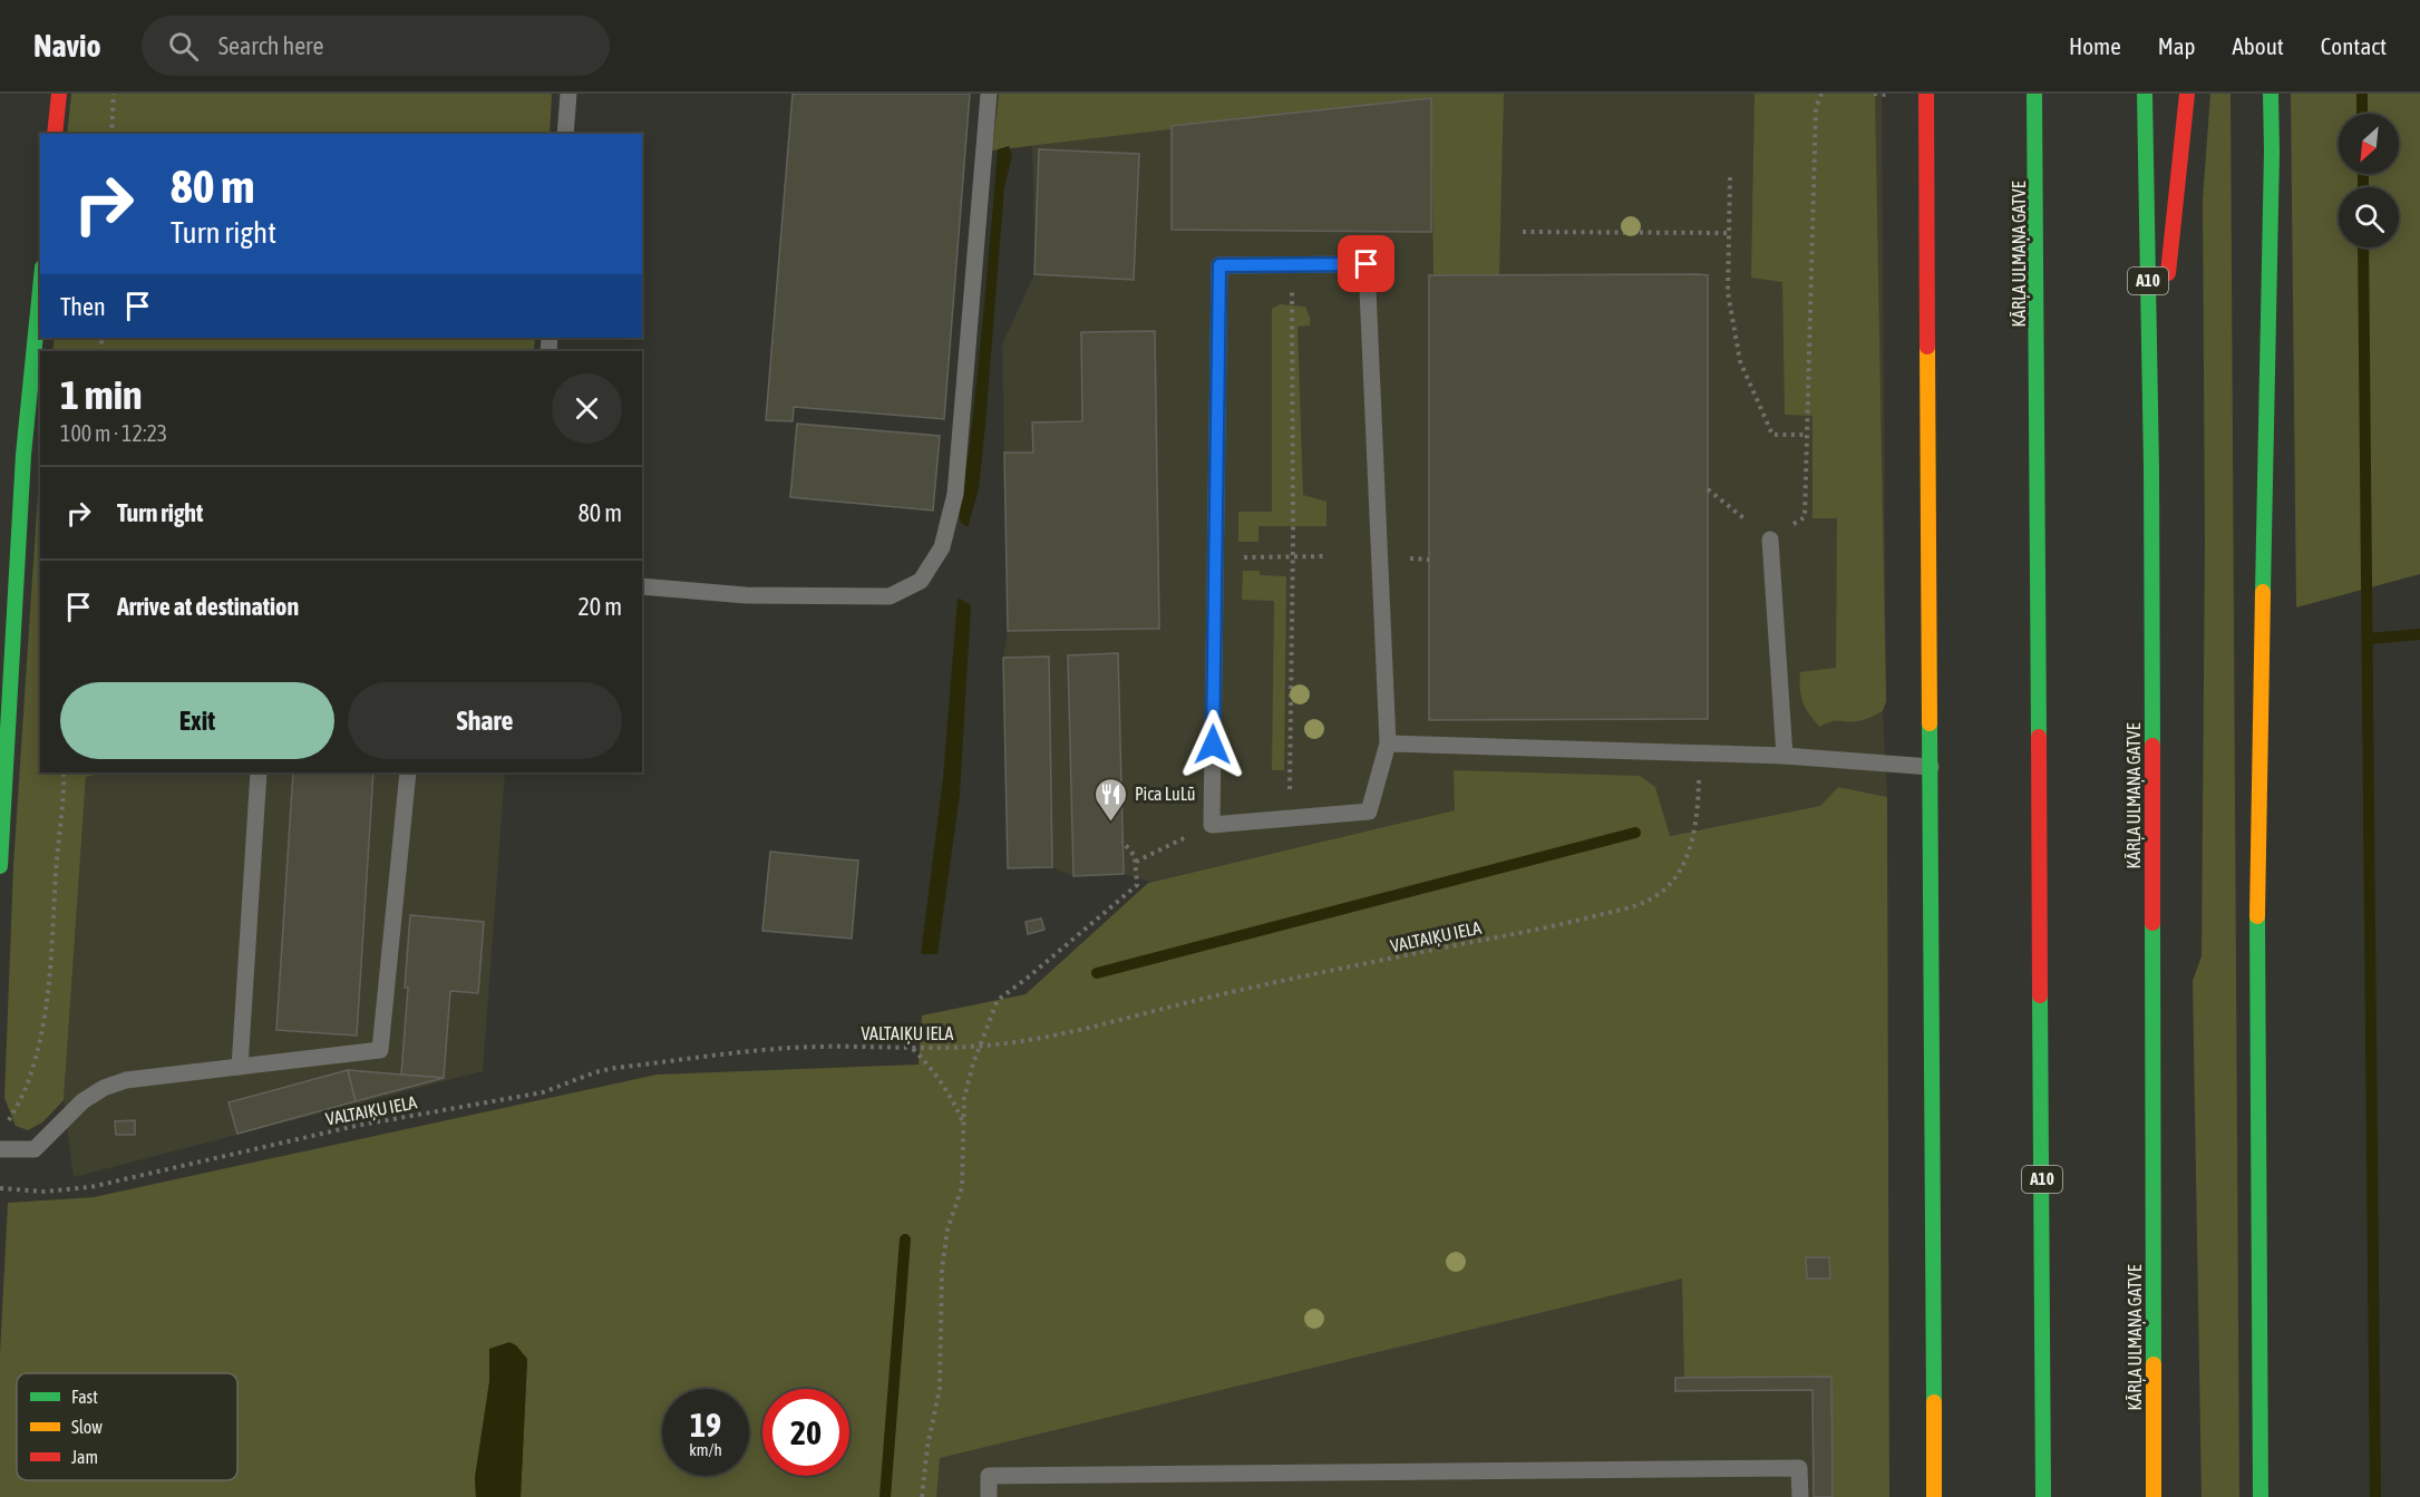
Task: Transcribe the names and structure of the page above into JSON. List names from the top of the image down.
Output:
{
  "streets": {
    "main road": ["KĀRĻA ULMAŅA GATVE", "A10"],
    "path": ["VALTAIĶU IELA"]
  },
  "places": {
    "restaurant": ["Pica LuLū"]
  },
  "legend": ["Fast", "Slow", "Jam"],
  "north": "bottom left",
  "page": {
    "header": "Navio",
    "search": "Search here",
    "nav": [
      "Home",
      "Map",
      "About",
      "Contact"
    ],
    "turn": ["80 m", "Turn right"],
    "then": "Then",
    "heading": ["1 min", "100 m · 12:23"],
    "list": [
      {
        "name": "Turn right",
        "value": "80 m"
      },
      {
        "name": "Arrive at destination",
        "value": "20 m"
      }
    ],
    "buttons": ["Exit", "Share"],
    "speed": "19 km/h",
    "limit": "20"
  }
}
